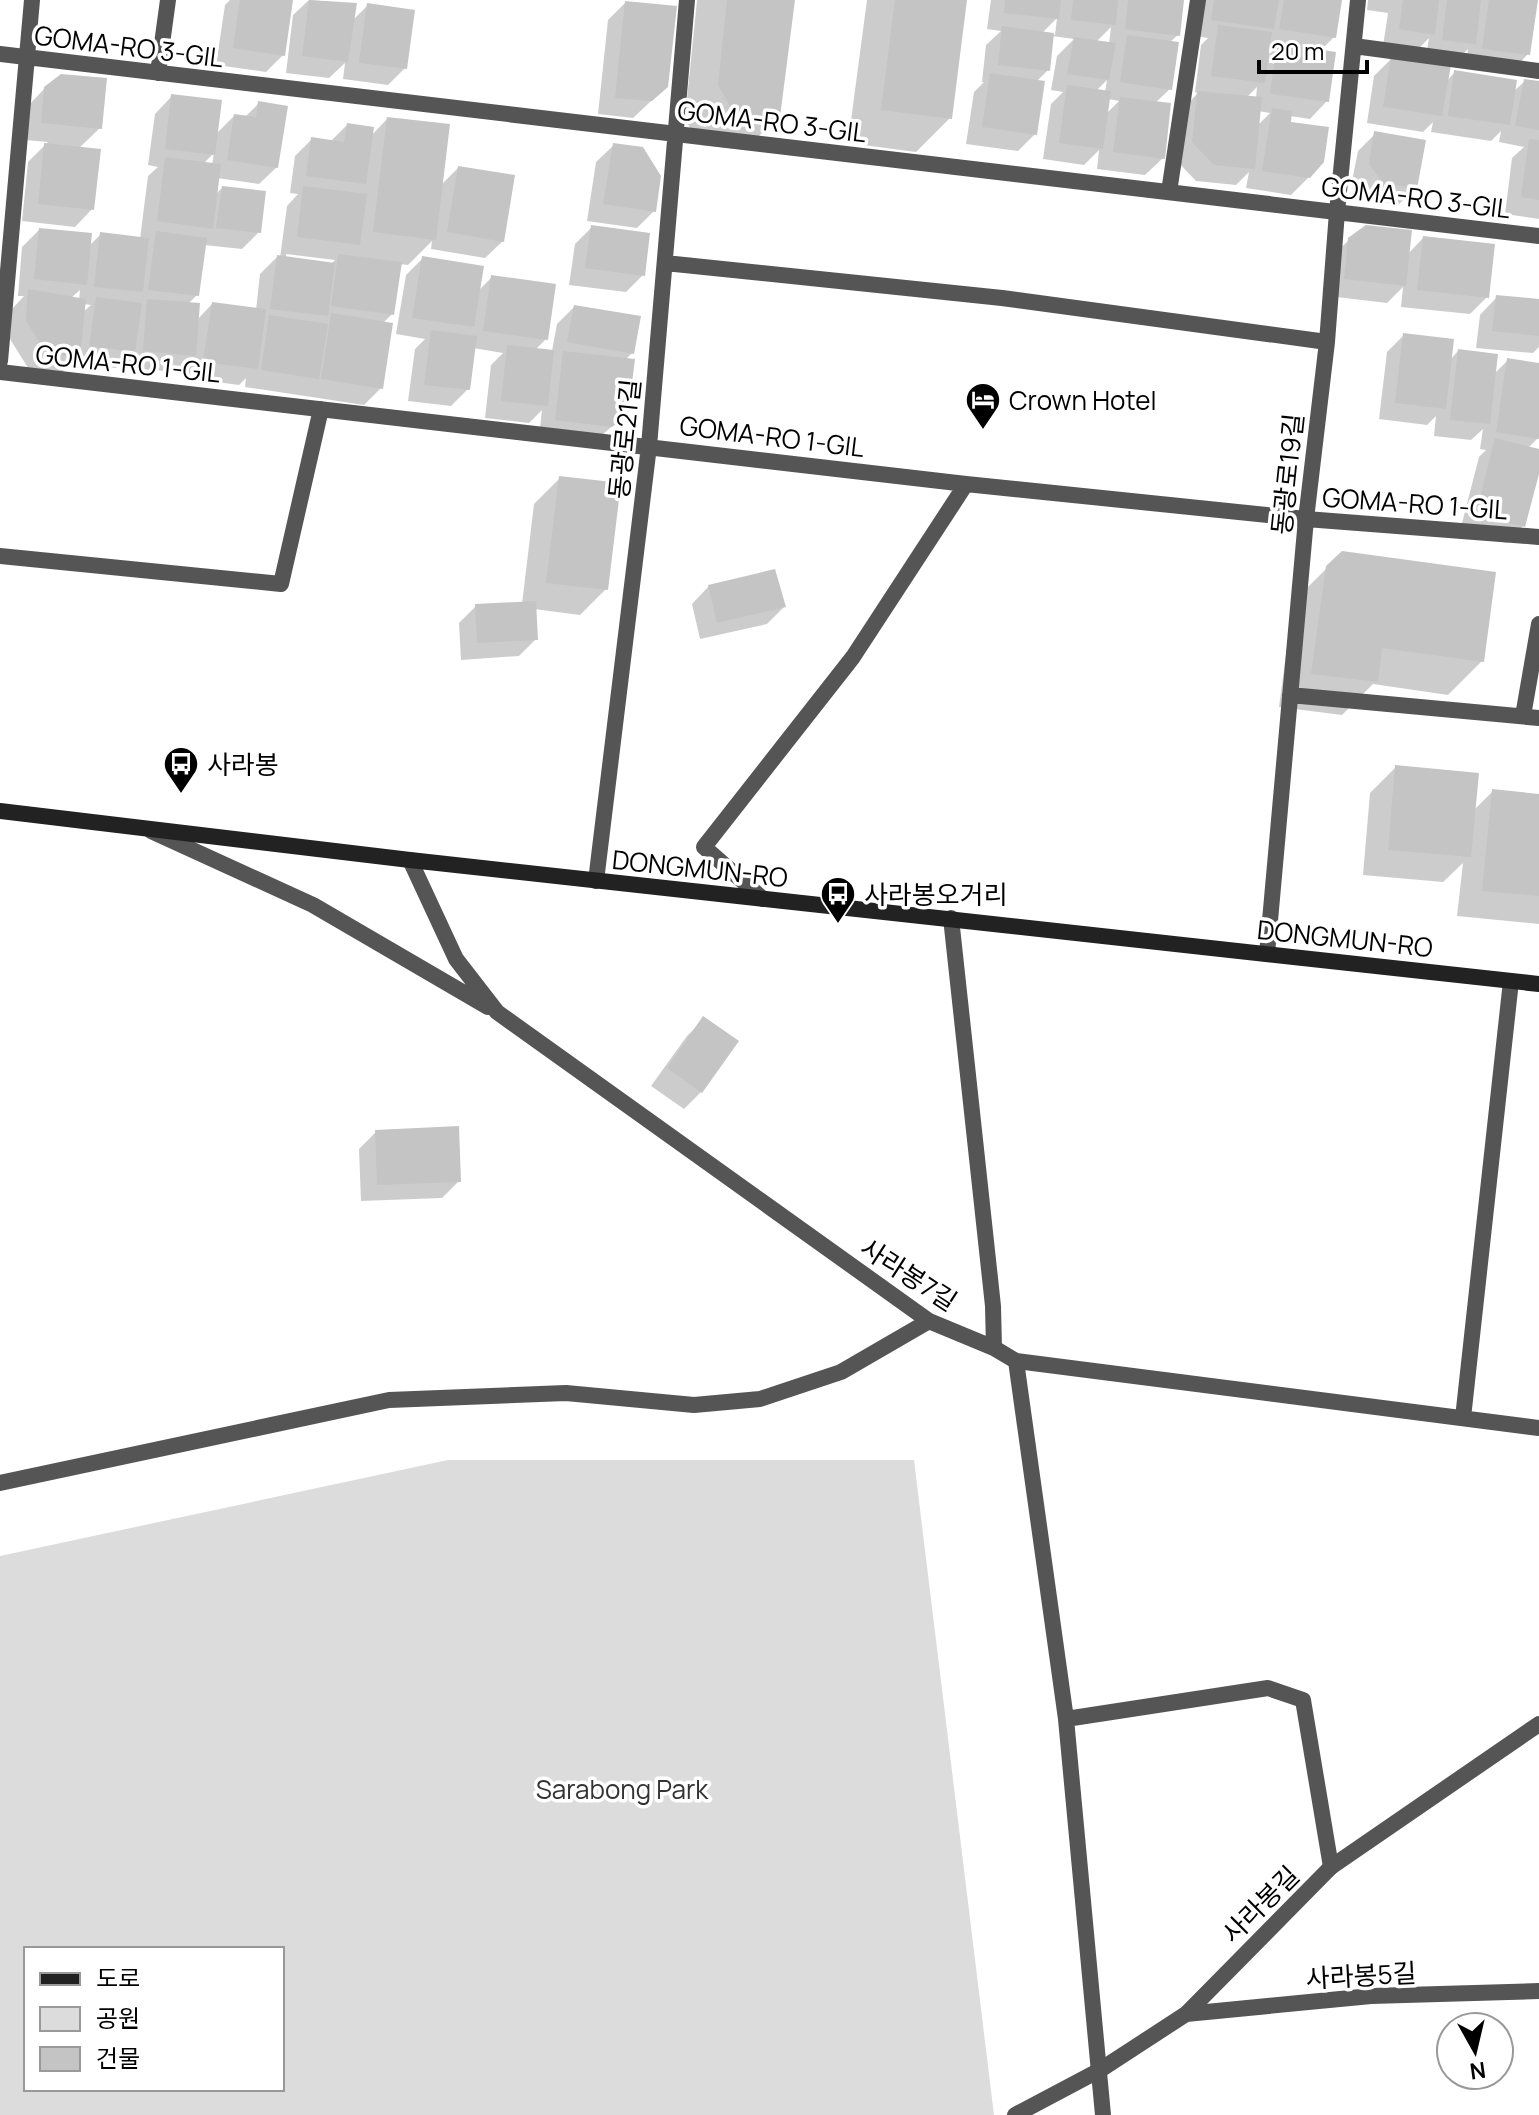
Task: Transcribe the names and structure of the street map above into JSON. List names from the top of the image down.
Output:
{
  "streets": {
    "main road": ["DONGMUN-RO"],
    "street": [
      "GOMA-RO 3-GIL",
      "GOMA-RO 1-GIL",
      "동광로21길",
      "동광로19길",
      "사라봉7길",
      "사라봉길",
      "사라봉5길"
    ]
  },
  "crossings": [
    ["GOMA-RO 3-GIL", "동광로21길"],
    ["GOMA-RO 3-GIL", "동광로19길"],
    ["GOMA-RO 1-GIL", "동광로21길"],
    ["GOMA-RO 1-GIL", "동광로19길"],
    ["동광로21길", "DONGMUN-RO"],
    ["동광로19길", "DONGMUN-RO"],
    ["DONGMUN-RO", "사라봉7길"],
    ["사라봉길", "사라봉5길"]
  ],
  "parks": ["Sarabong Park"],
  "places": {
    "hotel": ["Crown Hotel"],
    "bus stop": ["사라봉", "사라봉오거리"]
  },
  "legend": ["도로", "공원", "건물"],
  "scale_bar": "20 m",
  "north": "bottom"
}
